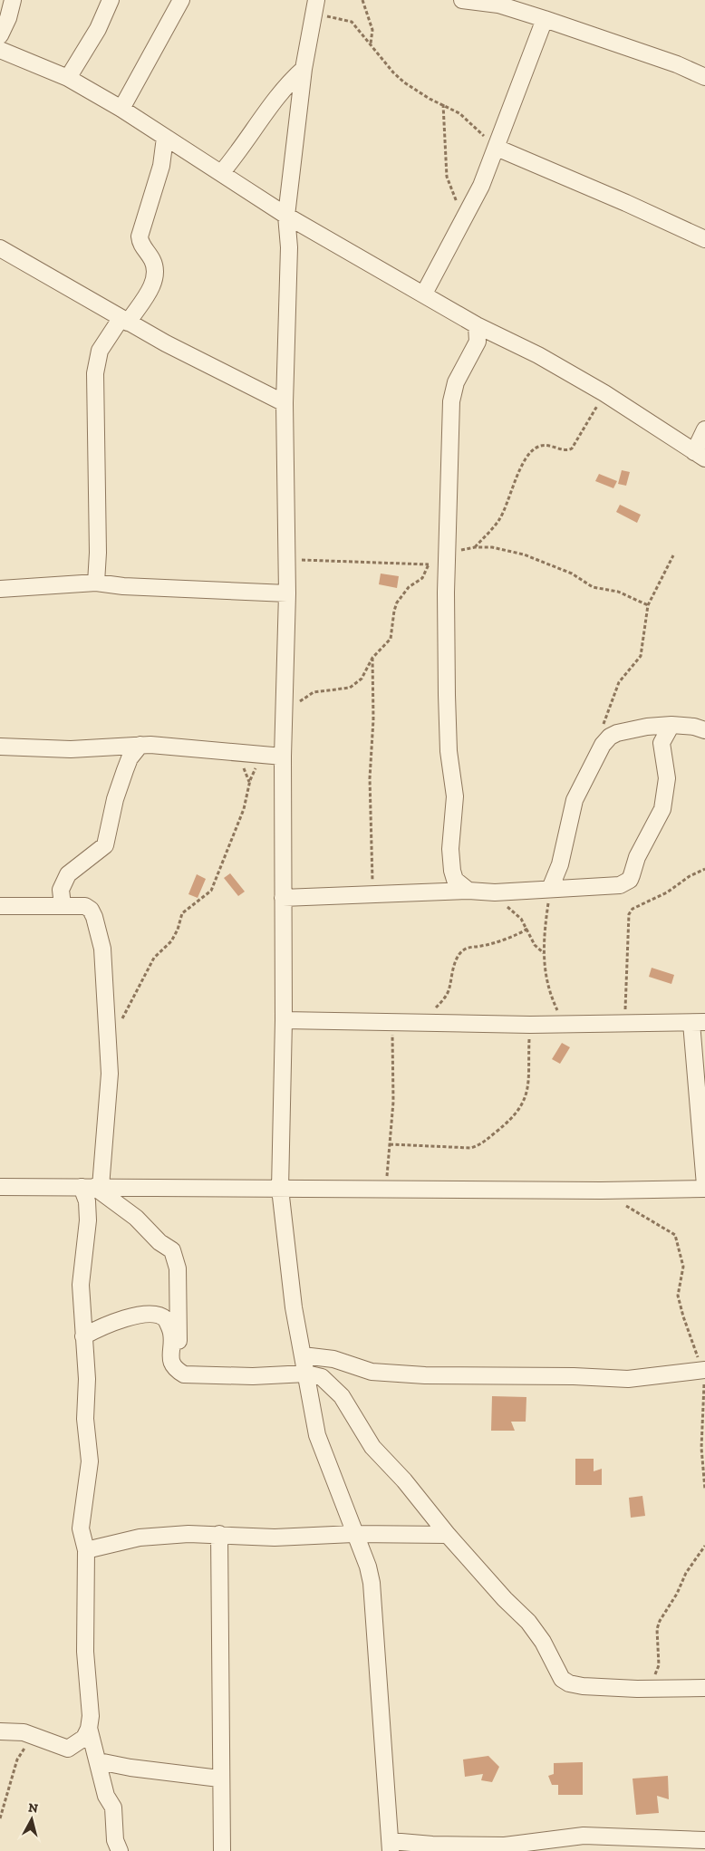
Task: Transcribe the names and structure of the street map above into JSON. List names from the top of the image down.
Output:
{
  "north": "top"
}
